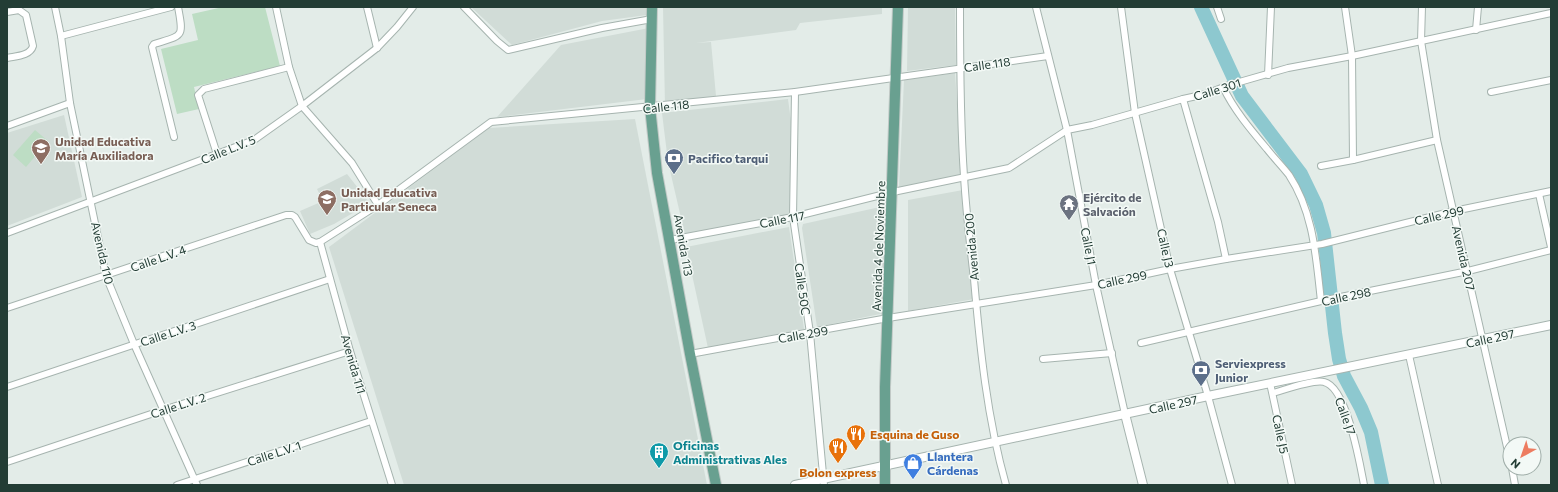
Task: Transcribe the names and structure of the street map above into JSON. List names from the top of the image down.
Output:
{
  "streets": {
    "main road": ["Avenida 113", "Avenida 4 de Noviembre"],
    "street": [
      "Calle 118",
      "Calle 301",
      "Calle L.V. 5",
      "Calle 299",
      "Calle 117",
      "Calle J1",
      "Avenida 200",
      "Calle J3",
      "Avenida 110",
      "Calle L.V. 4",
      "Avenida 207",
      "Calle 50C",
      "Calle 298",
      "Calle L.V. 3",
      "Calle 297",
      "Avenida 111",
      "Calle L.V. 2",
      "Calle J7",
      "Calle J5",
      "Calle L.V. 1"
    ]
  },
  "crossings": [
    ["Calle 118", "Avenida 113"],
    ["Calle 118", "Avenida 4 de Noviembre"],
    ["Calle 118", "Calle J1"],
    ["Calle 118", "Avenida 200"],
    ["Calle 118", "Calle L.V. 4"],
    ["Calle 118", "Calle 50C"],
    ["Calle 118", "Avenida 111"],
    ["Calle 301", "Calle 117"],
    ["Calle 301", "Avenida 4 de Noviembre"],
    ["Calle 301", "Calle J1"],
    ["Calle 301", "Avenida 200"],
    ["Calle 301", "Calle J3"],
    ["Calle 301", "Avenida 207"],
    ["Calle L.V. 5", "Avenida 110"],
    ["Calle 299", "Avenida 113"],
    ["Calle 299", "Avenida 4 de Noviembre"],
    ["Calle 299", "Calle J1"],
    ["Calle 299", "Avenida 200"],
    ["Calle 299", "Calle J3"],
    ["Calle 299", "Avenida 207"],
    ["Calle 299", "Calle 50C"],
    ["Calle 117", "Avenida 113"],
    ["Calle 117", "Avenida 4 de Noviembre"],
    ["Calle 117", "Calle 50C"],
    ["Avenida 4 de Noviembre", "Calle 297"],
    ["Calle J1", "Calle 297"],
    ["Avenida 200", "Calle 297"],
    ["Calle J3", "Calle 298"],
    ["Calle J3", "Calle 297"],
    ["Avenida 110", "Calle L.V. 4"],
    ["Avenida 110", "Calle L.V. 3"],
    ["Avenida 110", "Calle L.V. 2"],
    ["Avenida 110", "Calle L.V. 1"],
    ["Calle L.V. 4", "Avenida 111"],
    ["Avenida 207", "Calle 298"],
    ["Avenida 207", "Calle 297"],
    ["Calle 50C", "Calle 297"],
    ["Calle L.V. 3", "Avenida 111"],
    ["Calle 297", "Calle J5"],
    ["Avenida 111", "Calle L.V. 2"],
    ["Avenida 111", "Calle L.V. 1"],
    ["Calle J7", "Calle J5"]
  ],
  "places": {
    "school or university": ["Unidad Educativa María Auxiliadora", "Unidad Educativa Particular Seneca"],
    "bank": ["Pacifico tarqui", "Serviexpress Junior"],
    "temple": ["Ejército de Salvación"],
    "restaurant": ["Esquina de Guso", "Bolon express"],
    "building": ["Oficinas Administrativas Ales"],
    "shop": ["Llantera Cárdenas"]
  },
  "north": "bottom left"
}
